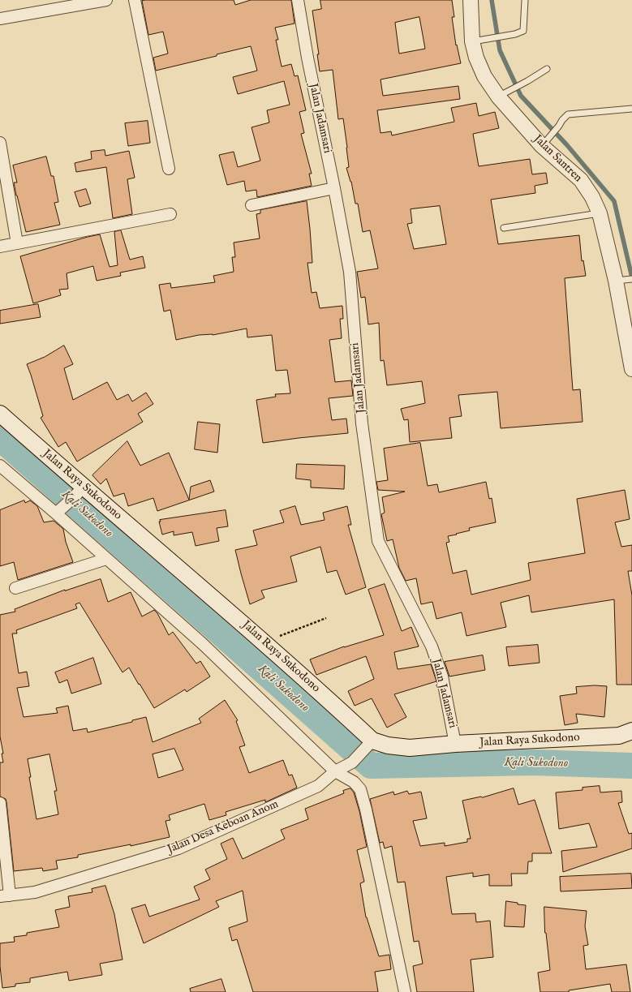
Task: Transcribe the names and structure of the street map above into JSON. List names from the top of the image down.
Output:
{
  "streets": {
    "main road": ["Jalan Raya Sukodono"],
    "street": ["Jalan Jadamsari", "Jalan Santren", "Jalan Desa Keboan Anom"]
  },
  "crossings": [
    ["Jalan Jadamsari", "Jalan Raya Sukodono"],
    ["Jalan Raya Sukodono", "Jalan Desa Keboan Anom"]
  ],
  "water": ["Kali Sukodono"]
}
